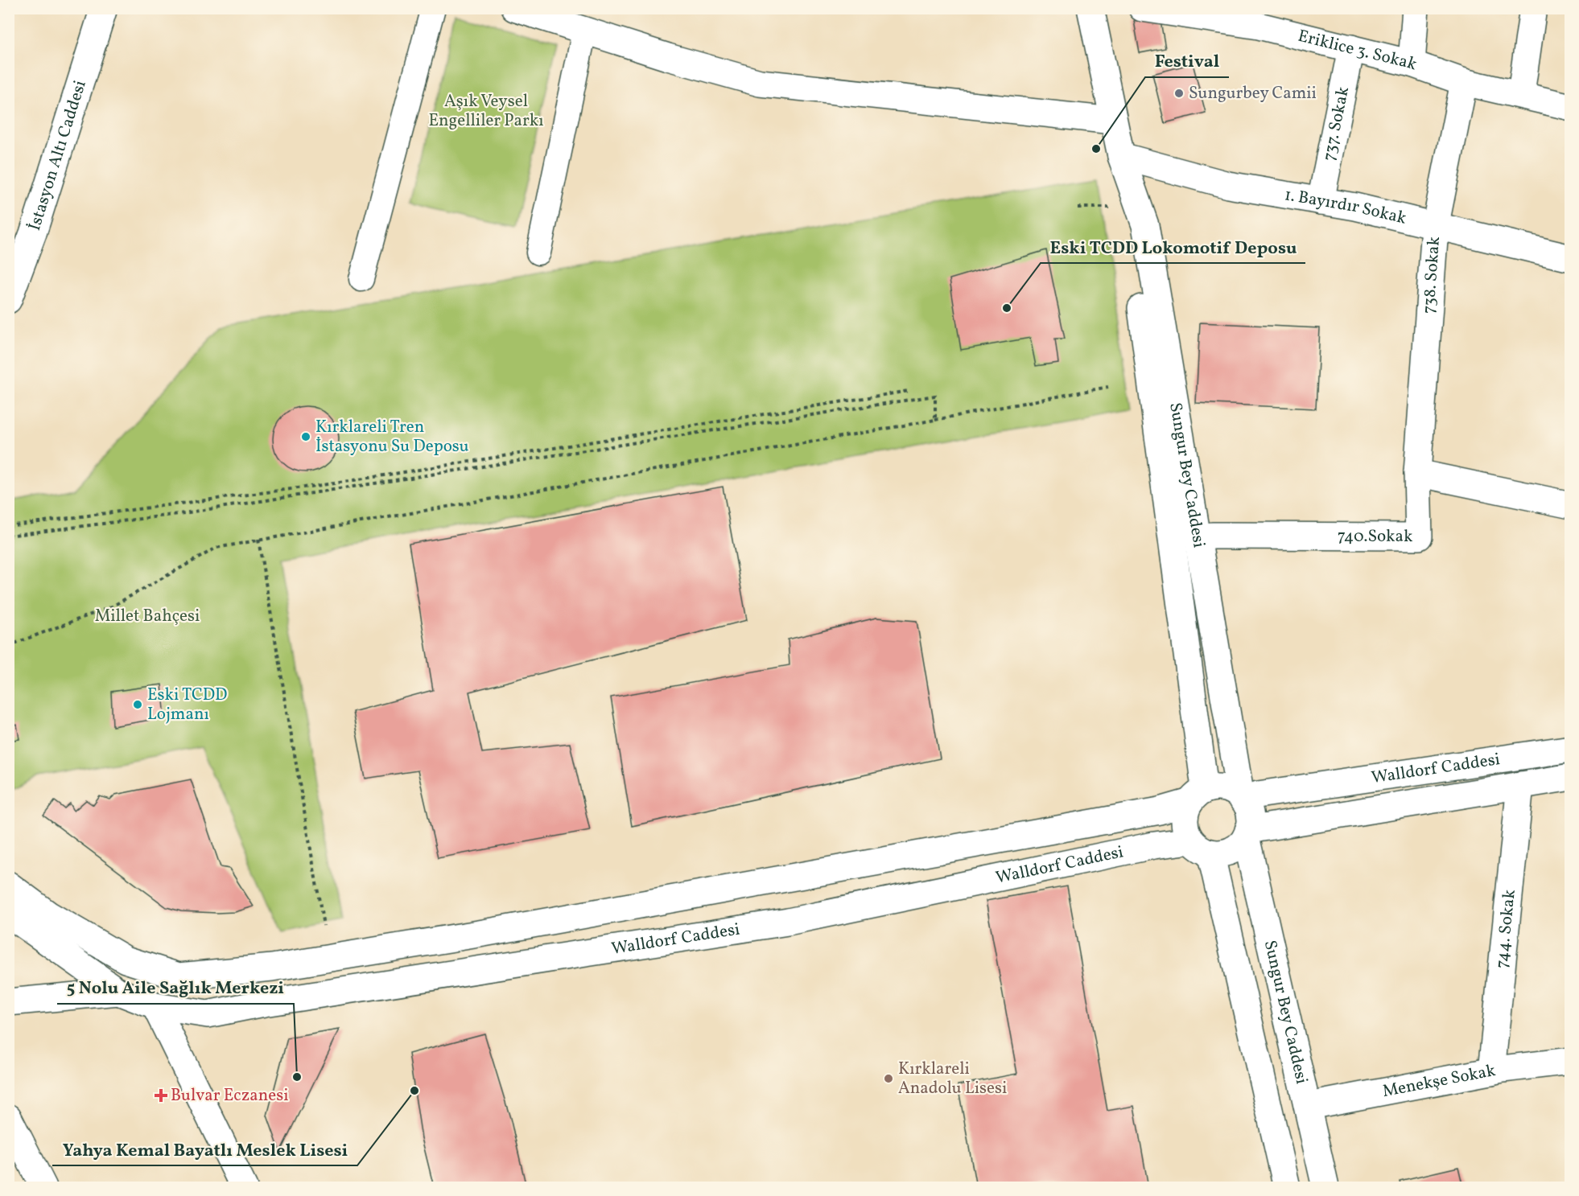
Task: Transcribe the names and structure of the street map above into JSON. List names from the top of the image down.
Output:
{
  "streets": {
    "street": [
      "Eriklice 3. Sokak",
      "737. Sokak",
      "İstasyon Altı Caddesi",
      "1. Bayırdır Sokak",
      "738. Sokak",
      "Sungur Bey Caddesi",
      "740.Sokak",
      "Walldorf Caddesi",
      "744. Sokak",
      "Menekşe Sokak"
    ]
  },
  "crossings": [
    ["Eriklice 3. Sokak", "737. Sokak"],
    ["Eriklice 3. Sokak", "738. Sokak"],
    ["737. Sokak", "1. Bayırdır Sokak"],
    ["1. Bayırdır Sokak", "738. Sokak"],
    ["1. Bayırdır Sokak", "Sungur Bey Caddesi"],
    ["738. Sokak", "740.Sokak"],
    ["Sungur Bey Caddesi", "740.Sokak"],
    ["Sungur Bey Caddesi", "Walldorf Caddesi"],
    ["Sungur Bey Caddesi", "Menekşe Sokak"],
    ["Walldorf Caddesi", "744. Sokak"],
    ["744. Sokak", "Menekşe Sokak"]
  ],
  "parks": ["Aşık Veysel Engelliler Parkı", "Millet Bahçesi"],
  "places": {
    "other": [
      "Sungurbey Camii",
      "Festival",
      "Eski TCDD Lokomotif Deposu",
      "Kırklareli Tren İstasyonu Su Deposu",
      "Eski TCDD Lojmanı",
      "5 Nolu Aile Sağlık Merkezi",
      "Kırklareli Anadolu Lisesi",
      "Yahya Kemal Bayatlı Meslek Lisesi"
    ],
    "health": ["Bulvar Eczanesi"]
  }
}
